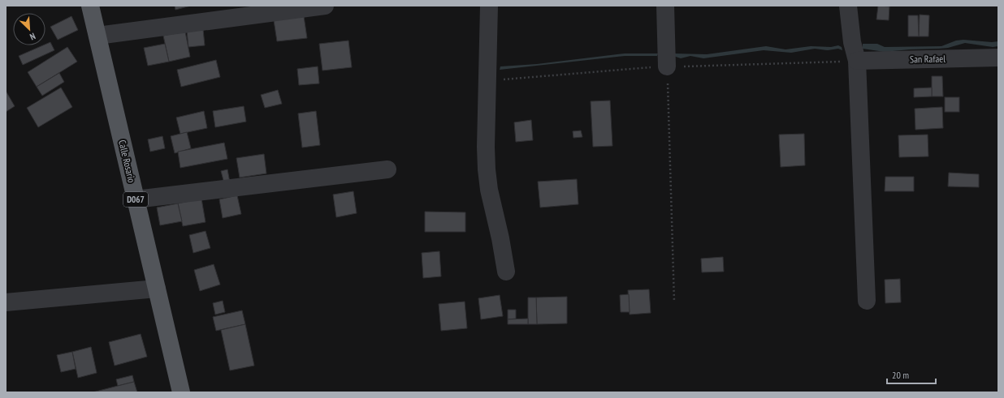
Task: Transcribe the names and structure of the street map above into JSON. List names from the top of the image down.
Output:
{
  "streets": {
    "main road": ["Calle Rosario", "D067"],
    "street": ["San Rafael"]
  },
  "scale_bar": "20 m",
  "north": "bottom right"
}
